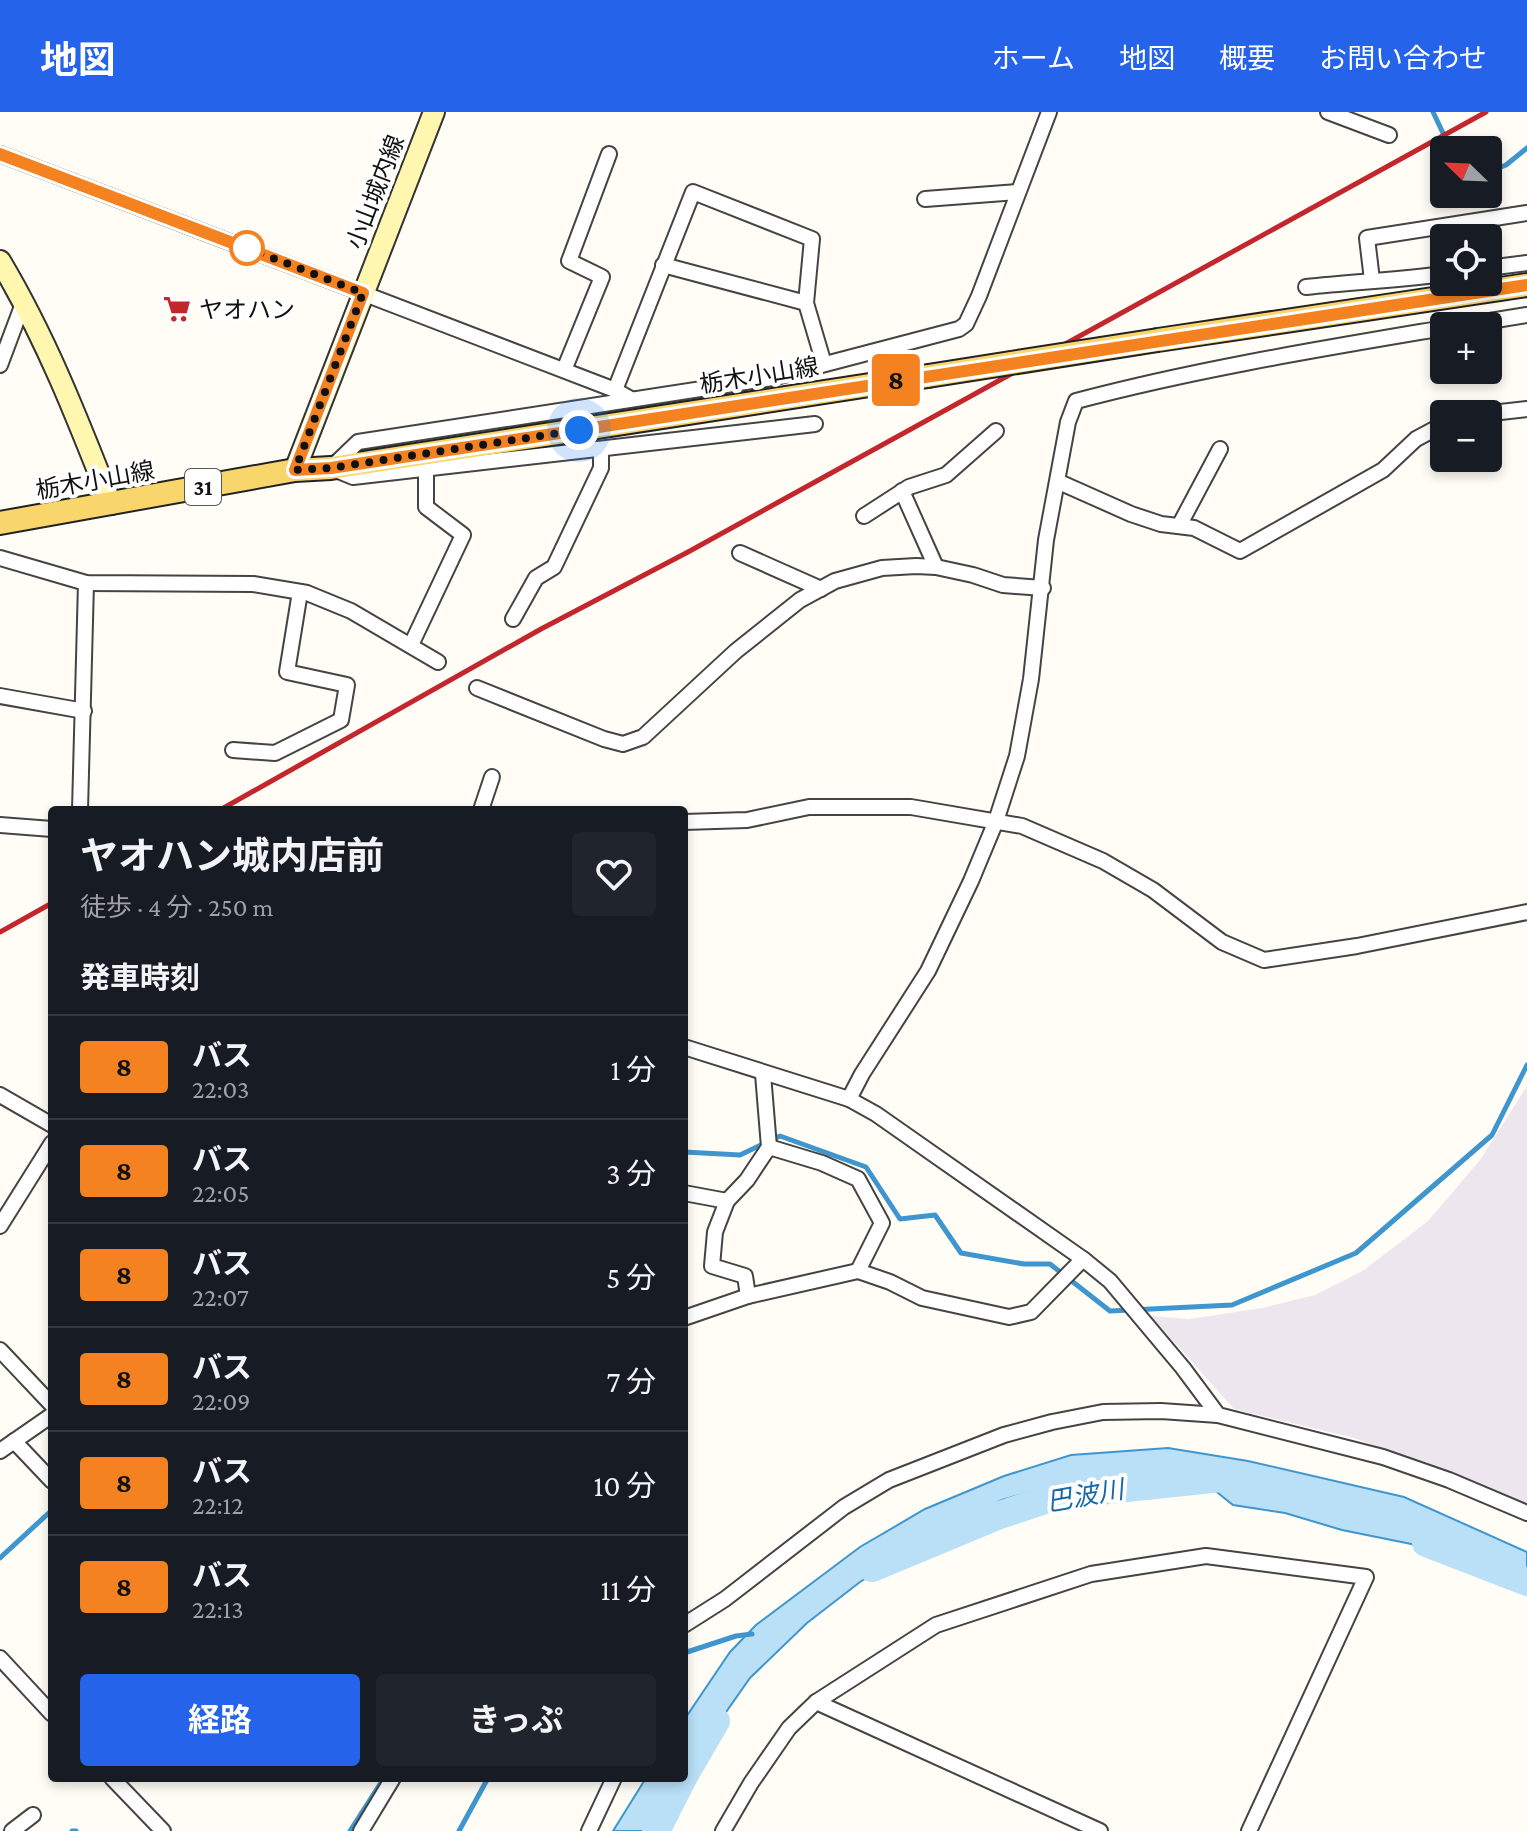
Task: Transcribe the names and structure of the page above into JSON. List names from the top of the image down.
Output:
{
  "streets": {
    "main road": ["小山城内線", "栃木小山線", "31"]
  },
  "crossings": [
    ["小山城内線", "栃木小山線"]
  ],
  "water": ["巴波川"],
  "places": {
    "supermarket": ["ヤオハン"]
  },
  "lines": ["bus line 8"],
  "north": "top left",
  "page": {
    "header": "地図",
    "nav": [
      "ホーム",
      "地図",
      "概要",
      "お問い合わせ"
    ],
    "on_map": "8",
    "map_buttons": ["+", "−"],
    "heading": [
      ["ヤオハン城内店前", "徒歩 · 4 分 · 250 m"],
      "発車時刻"
    ],
    "list": [
      {
        "mark": "8",
        "name": "バス",
        "note": "22:03",
        "value": "1 分"
      },
      {
        "mark": "8",
        "name": "バス",
        "note": "22:05",
        "value": "3 分"
      },
      {
        "mark": "8",
        "name": "バス",
        "note": "22:07",
        "value": "5 分"
      },
      {
        "mark": "8",
        "name": "バス",
        "note": "22:09",
        "value": "7 分"
      },
      {
        "mark": "8",
        "name": "バス",
        "note": "22:12",
        "value": "10 分"
      },
      {
        "mark": "8",
        "name": "バス",
        "note": "22:13",
        "value": "11 分"
      }
    ],
    "buttons": ["経路", "きっぷ"]
  }
}
